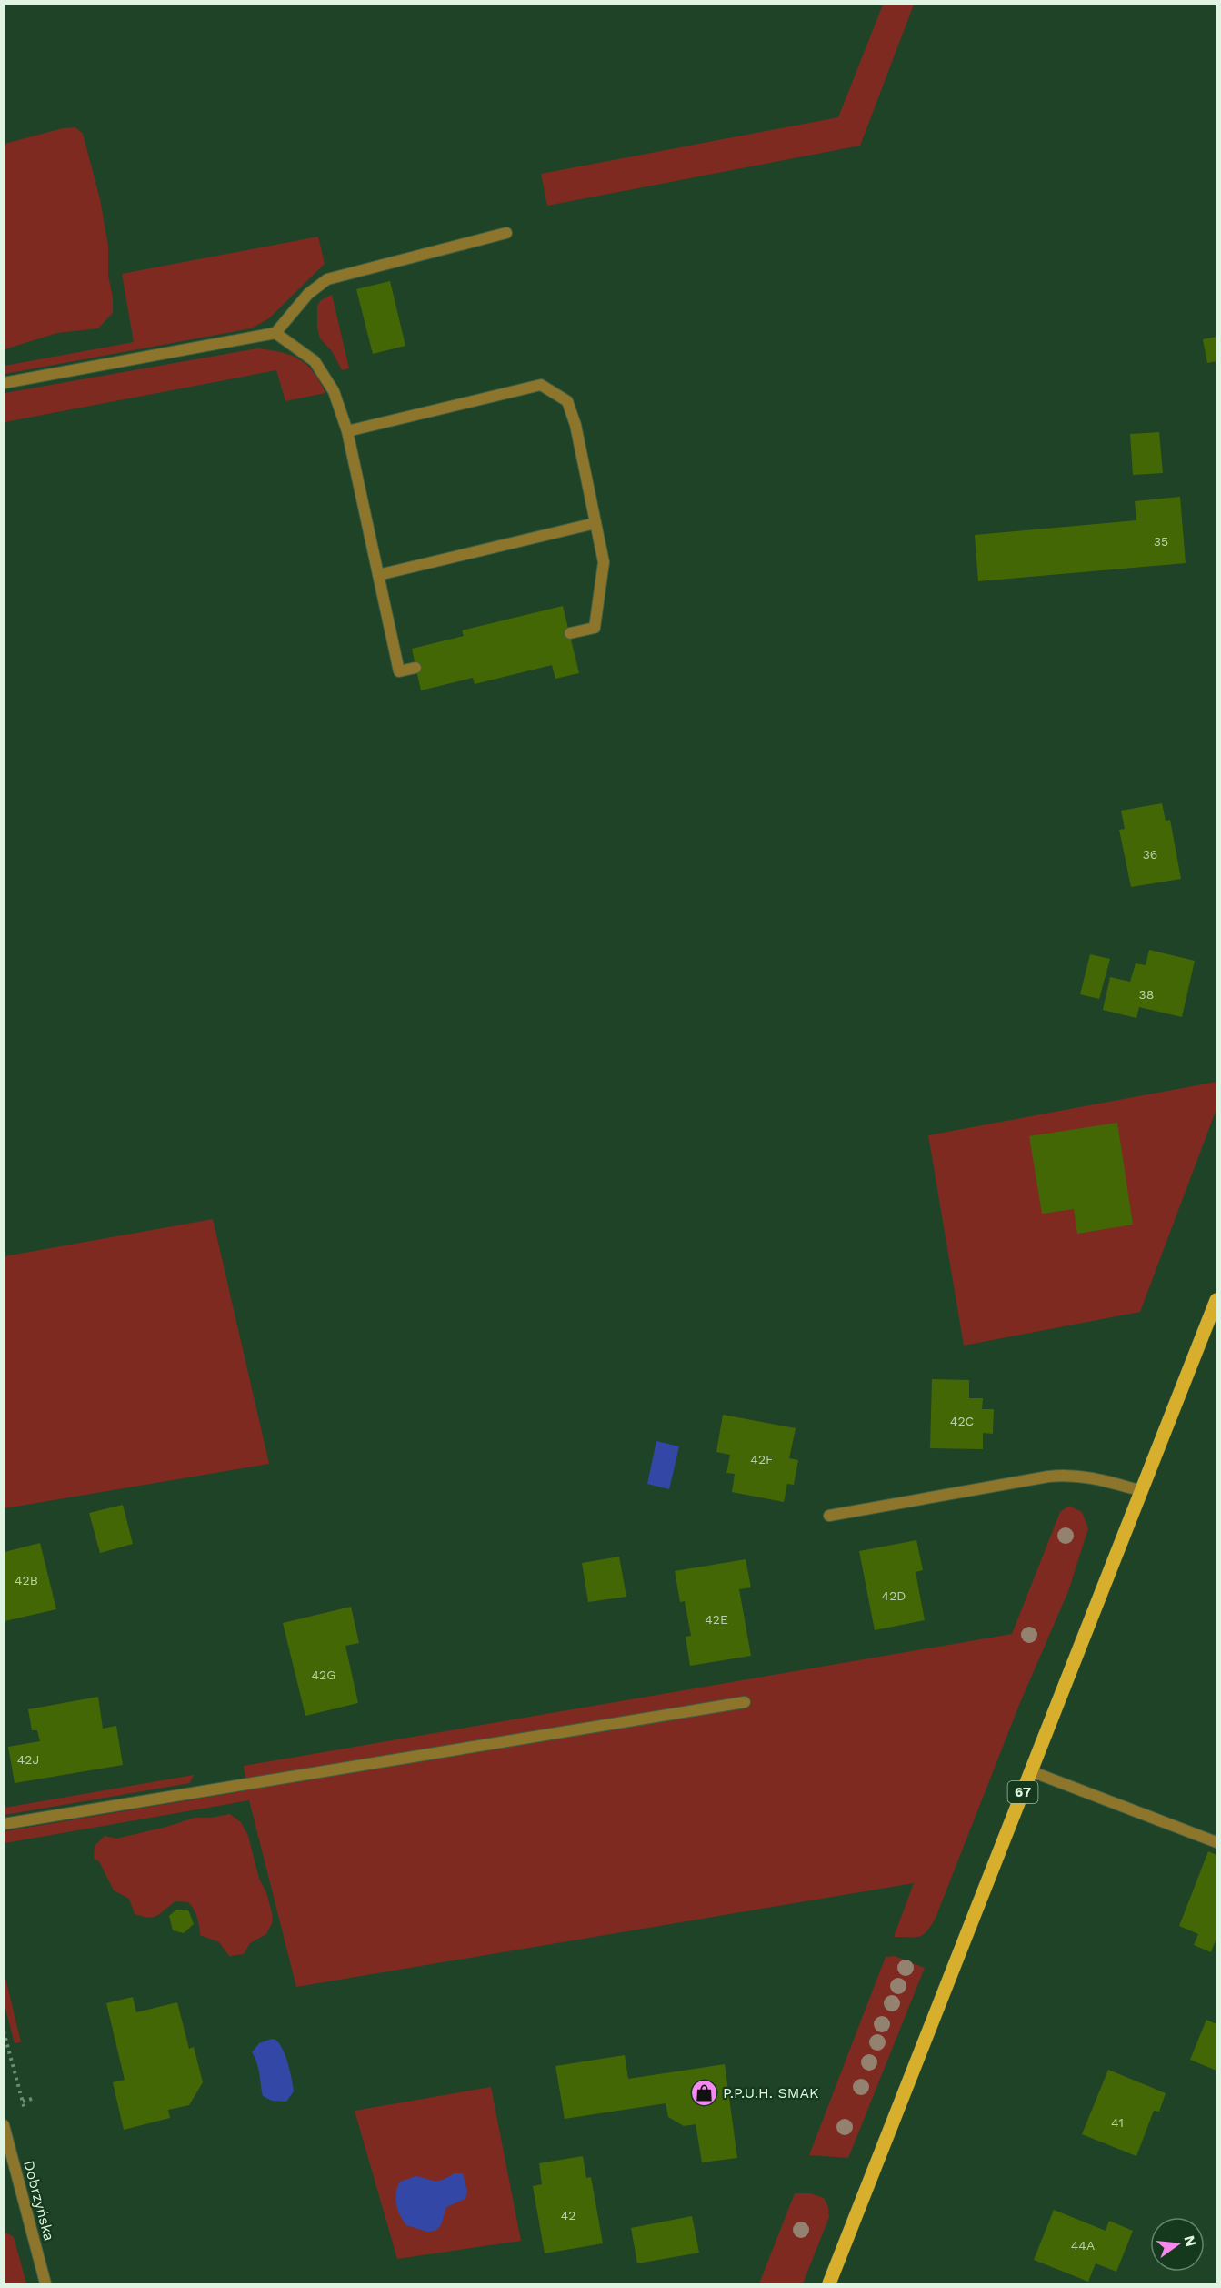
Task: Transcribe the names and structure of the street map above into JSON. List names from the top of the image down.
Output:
{
  "streets": {
    "main road": ["67"],
    "street": ["Dobrzyńska"]
  },
  "places": {
    "shop": ["P.P.U.H. SMAK"]
  },
  "house_numbers": [
    "35",
    "36",
    "38",
    "42C",
    "42F",
    "42B",
    "42D",
    "42E",
    "42G",
    "42J",
    "41",
    "42",
    "44A"
  ],
  "north": "right"
}
